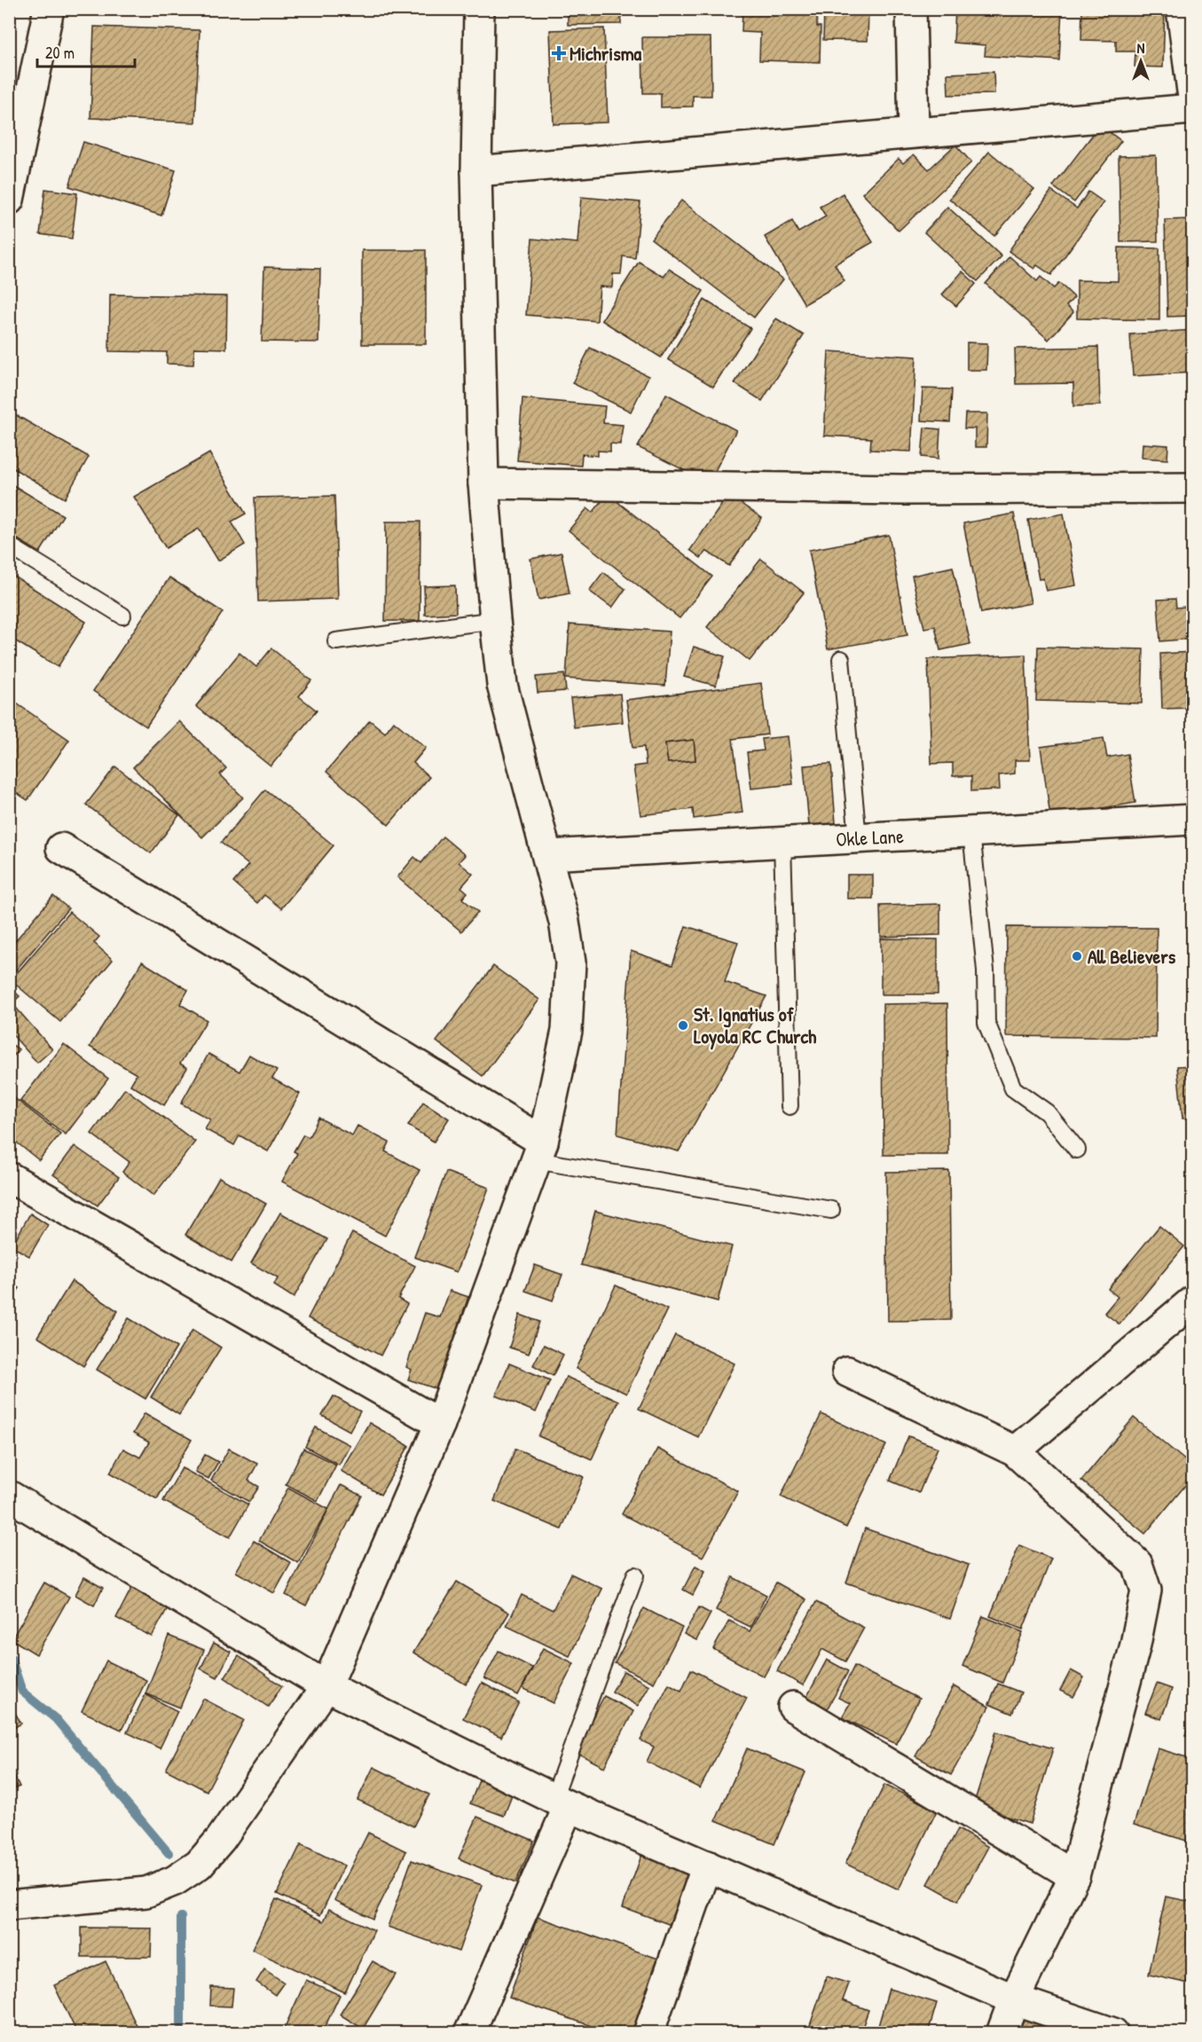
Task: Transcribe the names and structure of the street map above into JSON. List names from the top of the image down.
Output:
{
  "streets": {
    "street": ["Okle Lane"]
  },
  "places": {
    "health": ["Michrisma"],
    "other": ["All Believers", "St. Ignatius of Loyola RC Church"]
  },
  "scale_bar": "20 m",
  "north": "top"
}
